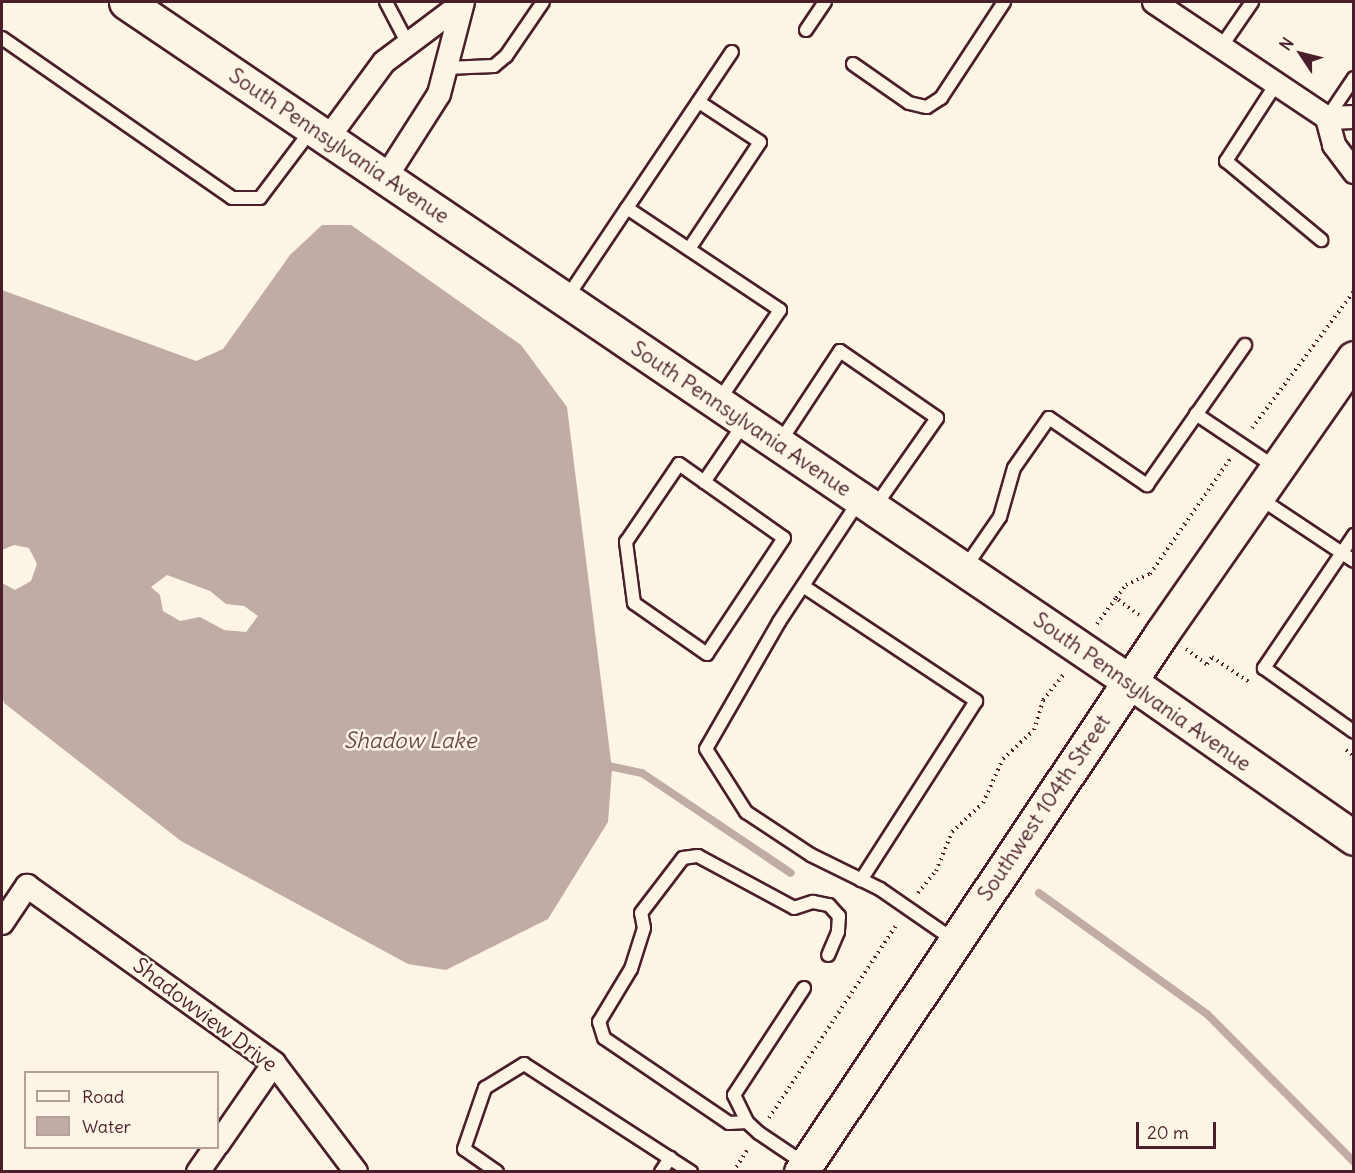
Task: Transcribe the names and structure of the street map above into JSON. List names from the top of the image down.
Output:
{
  "streets": {
    "main road": ["South Pennsylvania Avenue", "Southwest 104th Street"],
    "street": ["Shadowview Drive"]
  },
  "crossings": [
    ["South Pennsylvania Avenue", "Southwest 104th Street"]
  ],
  "water": ["Shadow Lake"],
  "legend": ["Road", "Water"],
  "scale_bar": "20 m",
  "north": "top left"
}
